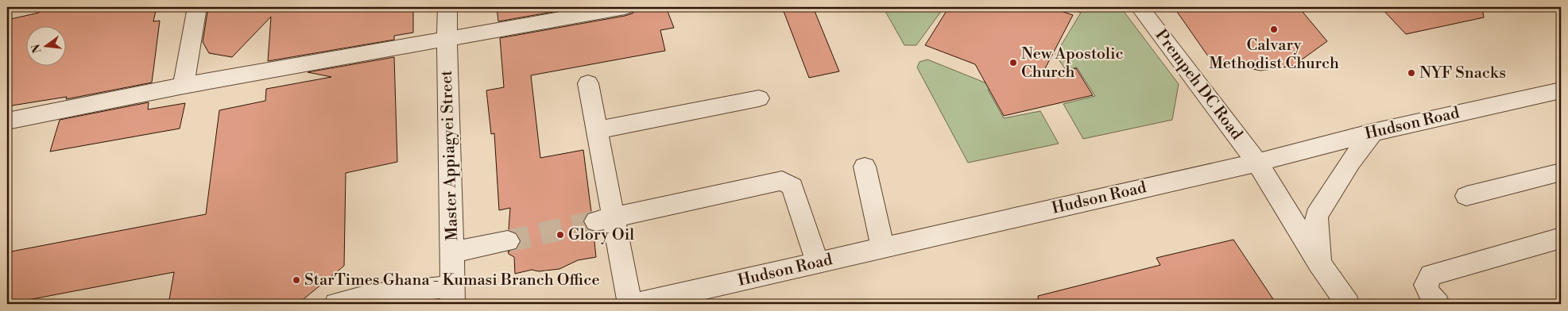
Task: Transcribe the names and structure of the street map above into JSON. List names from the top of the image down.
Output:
{
  "streets": {
    "street": ["Prempeh DC Road", "Hudson Road", "Master Appiagyei Street"]
  },
  "crossings": [
    ["Prempeh DC Road", "Hudson Road"]
  ],
  "places": [
    "Calvary Methodist Church",
    "New Apostolic Church",
    "NYF Snacks",
    "Glory Oil",
    "StarTimes Ghana - Kumasi Branch Office"
  ],
  "north": "left"
}
